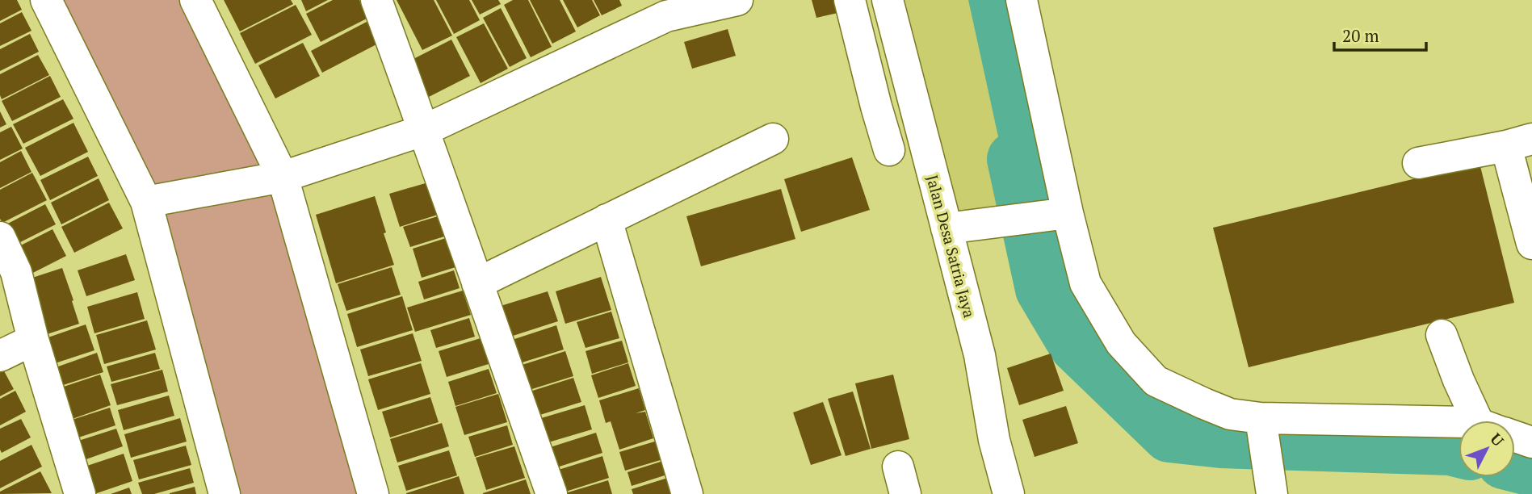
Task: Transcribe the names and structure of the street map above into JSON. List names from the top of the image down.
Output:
{
  "streets": {
    "street": ["Jalan Desa Satria Jaya"]
  },
  "scale_bar": "20 m",
  "north": "top right"
}
